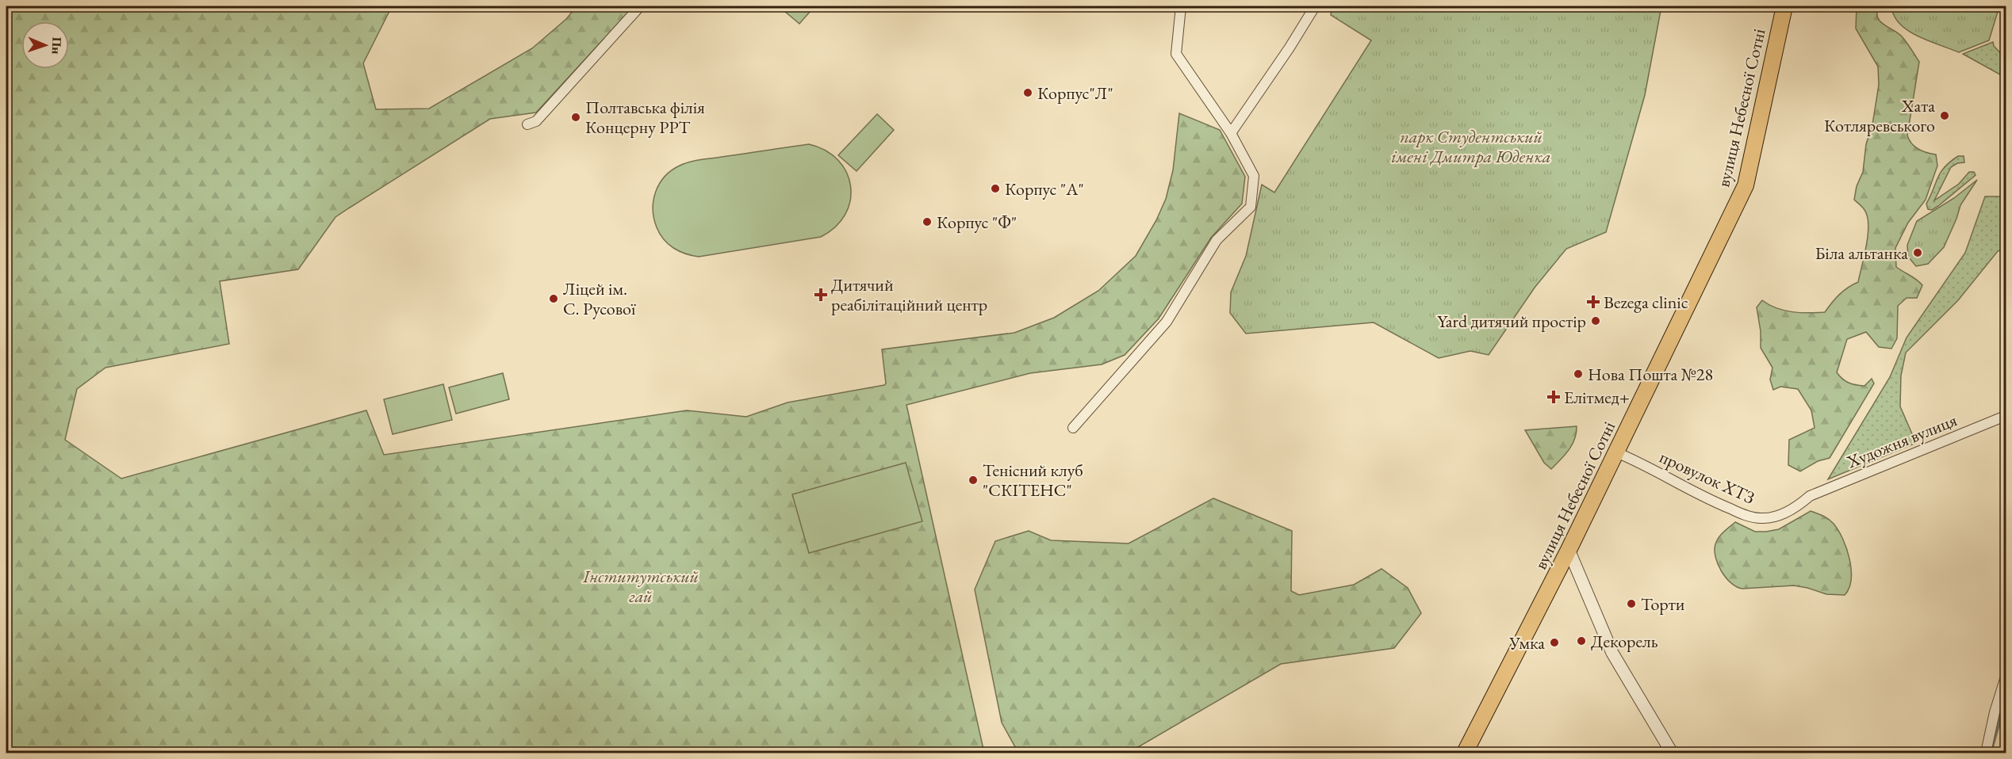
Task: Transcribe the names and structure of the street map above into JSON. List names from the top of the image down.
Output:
{
  "streets": {
    "main road": ["вулиця Небесної Сотні"],
    "street": ["Художня вулиця", "провулок ХТЗ"]
  },
  "crossings": [
    ["вулиця Небесної Сотні", "провулок ХТЗ"],
    ["Художня вулиця", "провулок ХТЗ"]
  ],
  "parks": ["парк Студентський імені Дмитра Юденка", "Інститутський гай"],
  "places": {
    "other": [
      "Корпус\"Л\"",
      "Хата Котляревського",
      "Полтавська філія Концерну РРТ",
      "Корпус \"А\"",
      "Корпус \"Ф\"",
      "Біла альтанка",
      "Ліцей ім. С. Русової",
      "Yard дитячий простір",
      "Нова Пошта №28",
      "Тенісний клуб \"СКІТЕНС\"",
      "Торти",
      "Декорель",
      "Умка"
    ],
    "health": ["Дитячий реабілітаційний центр", "Bezega clinic", "Елітмед+"]
  },
  "north": "right"
}
